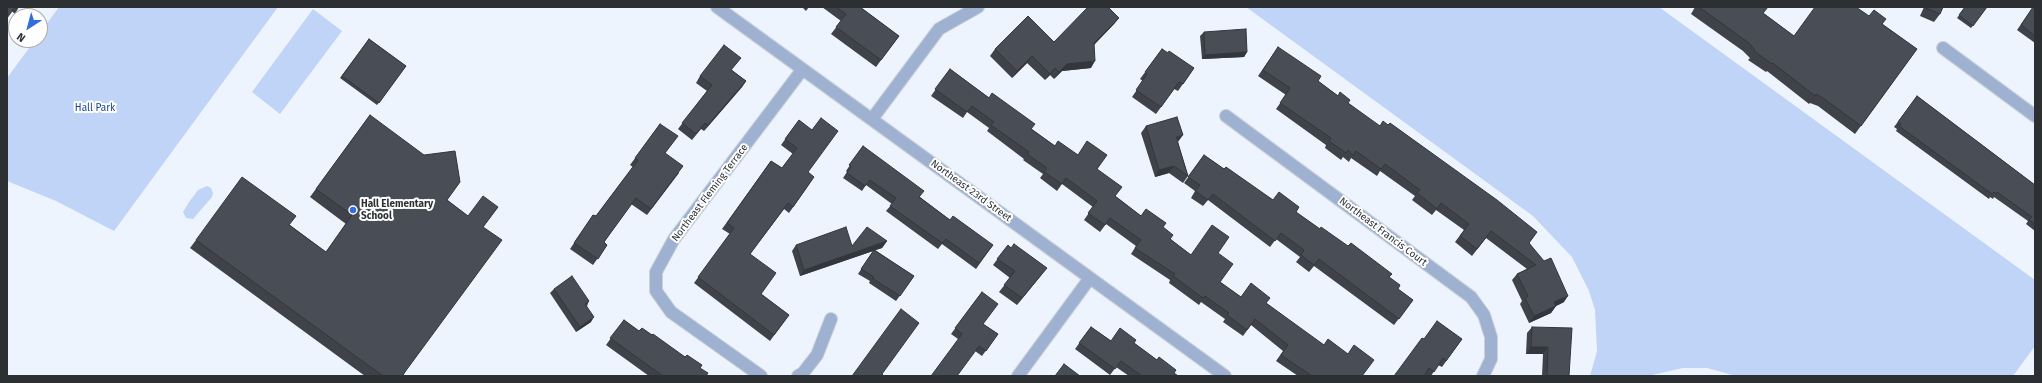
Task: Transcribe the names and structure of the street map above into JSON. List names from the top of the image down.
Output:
{
  "streets": {
    "street": ["Northeast 23rd Street", "Northeast Fleming Terrace", "Northeast Francis Court"]
  },
  "crossings": [
    ["Northeast 23rd Street", "Northeast Fleming Terrace"]
  ],
  "parks": ["Hall Park"],
  "places": ["Hall Elementary School"],
  "north": "bottom left"
}
